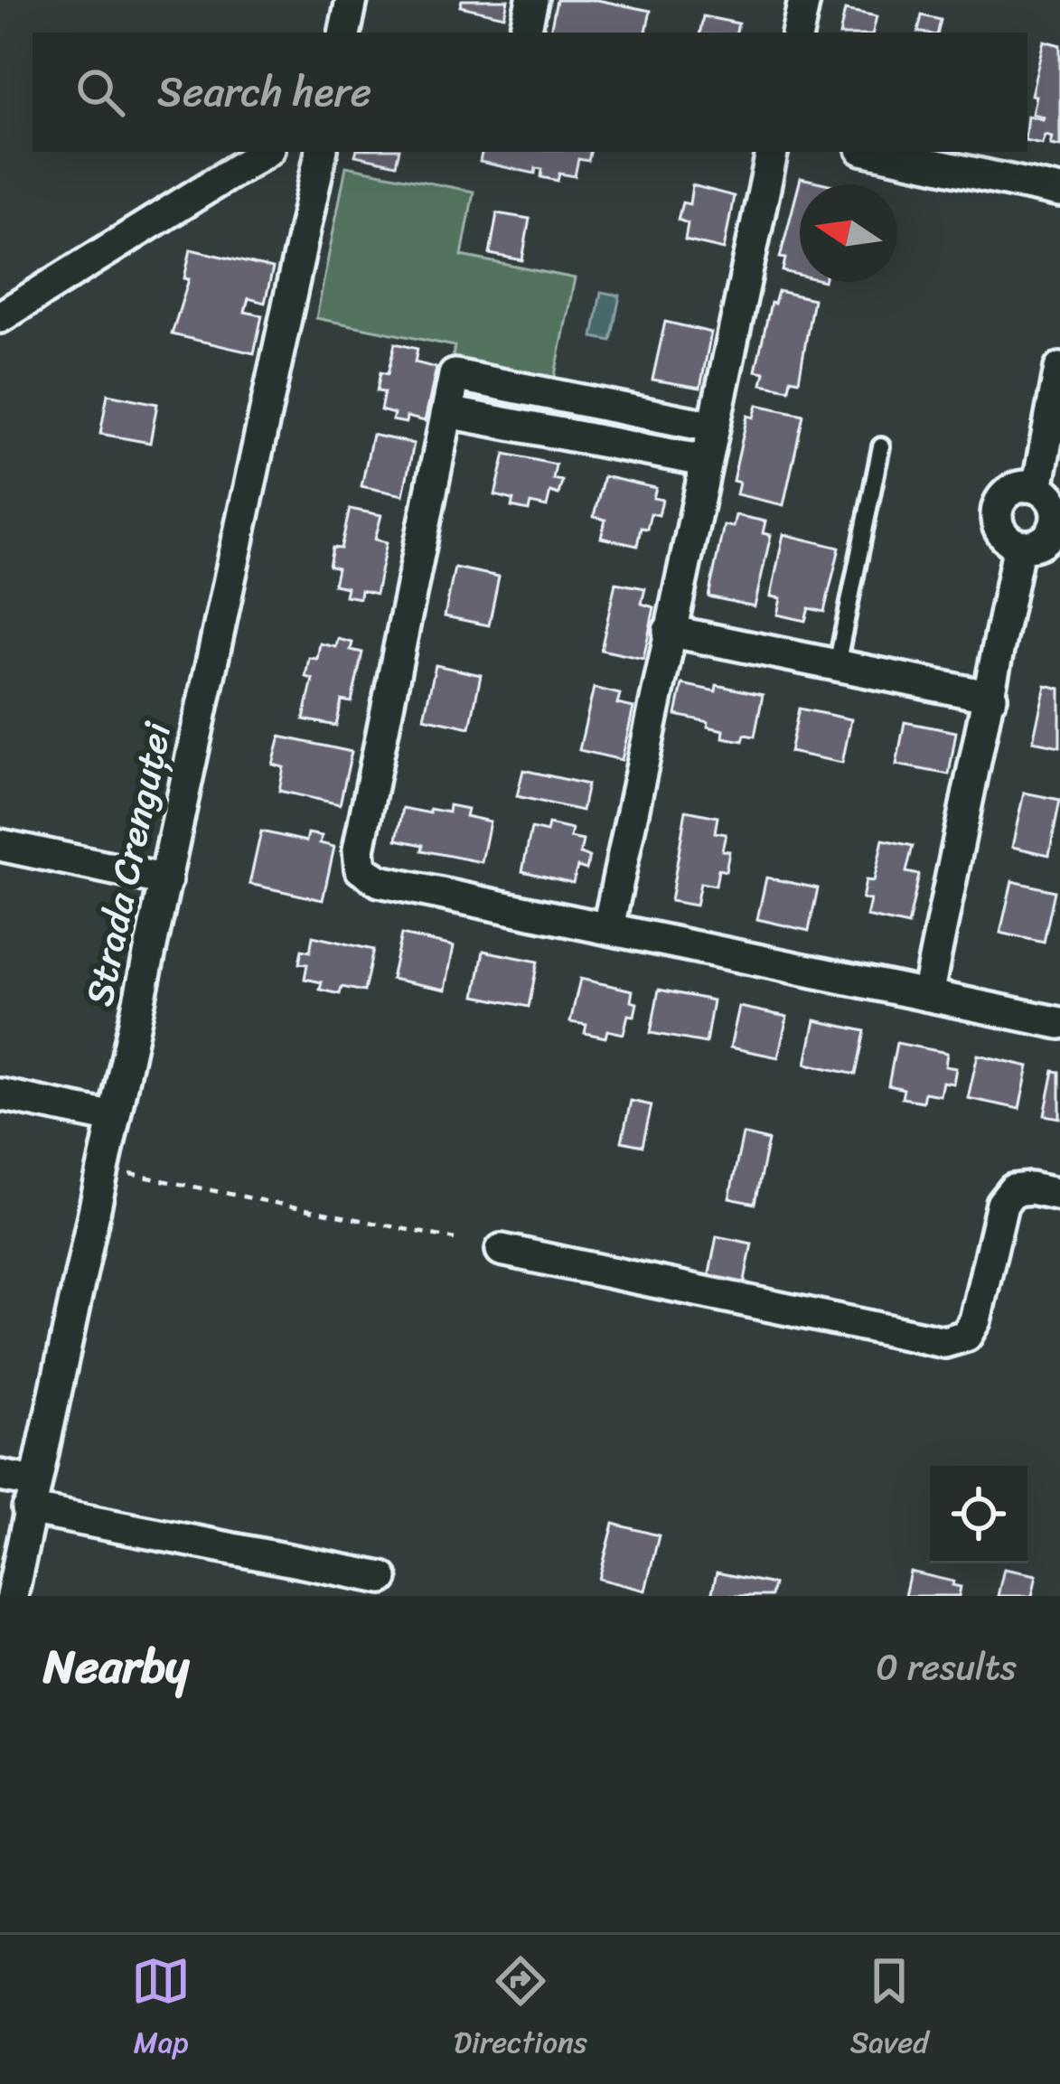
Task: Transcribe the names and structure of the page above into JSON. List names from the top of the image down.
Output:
{
  "streets": {
    "street": ["Strada Crenguței"]
  },
  "north": "left",
  "page": {
    "search": "Search here",
    "heading": ["Nearby", "0 results"],
    "nav": ["Map", "Directions", "Saved"]
  }
}
